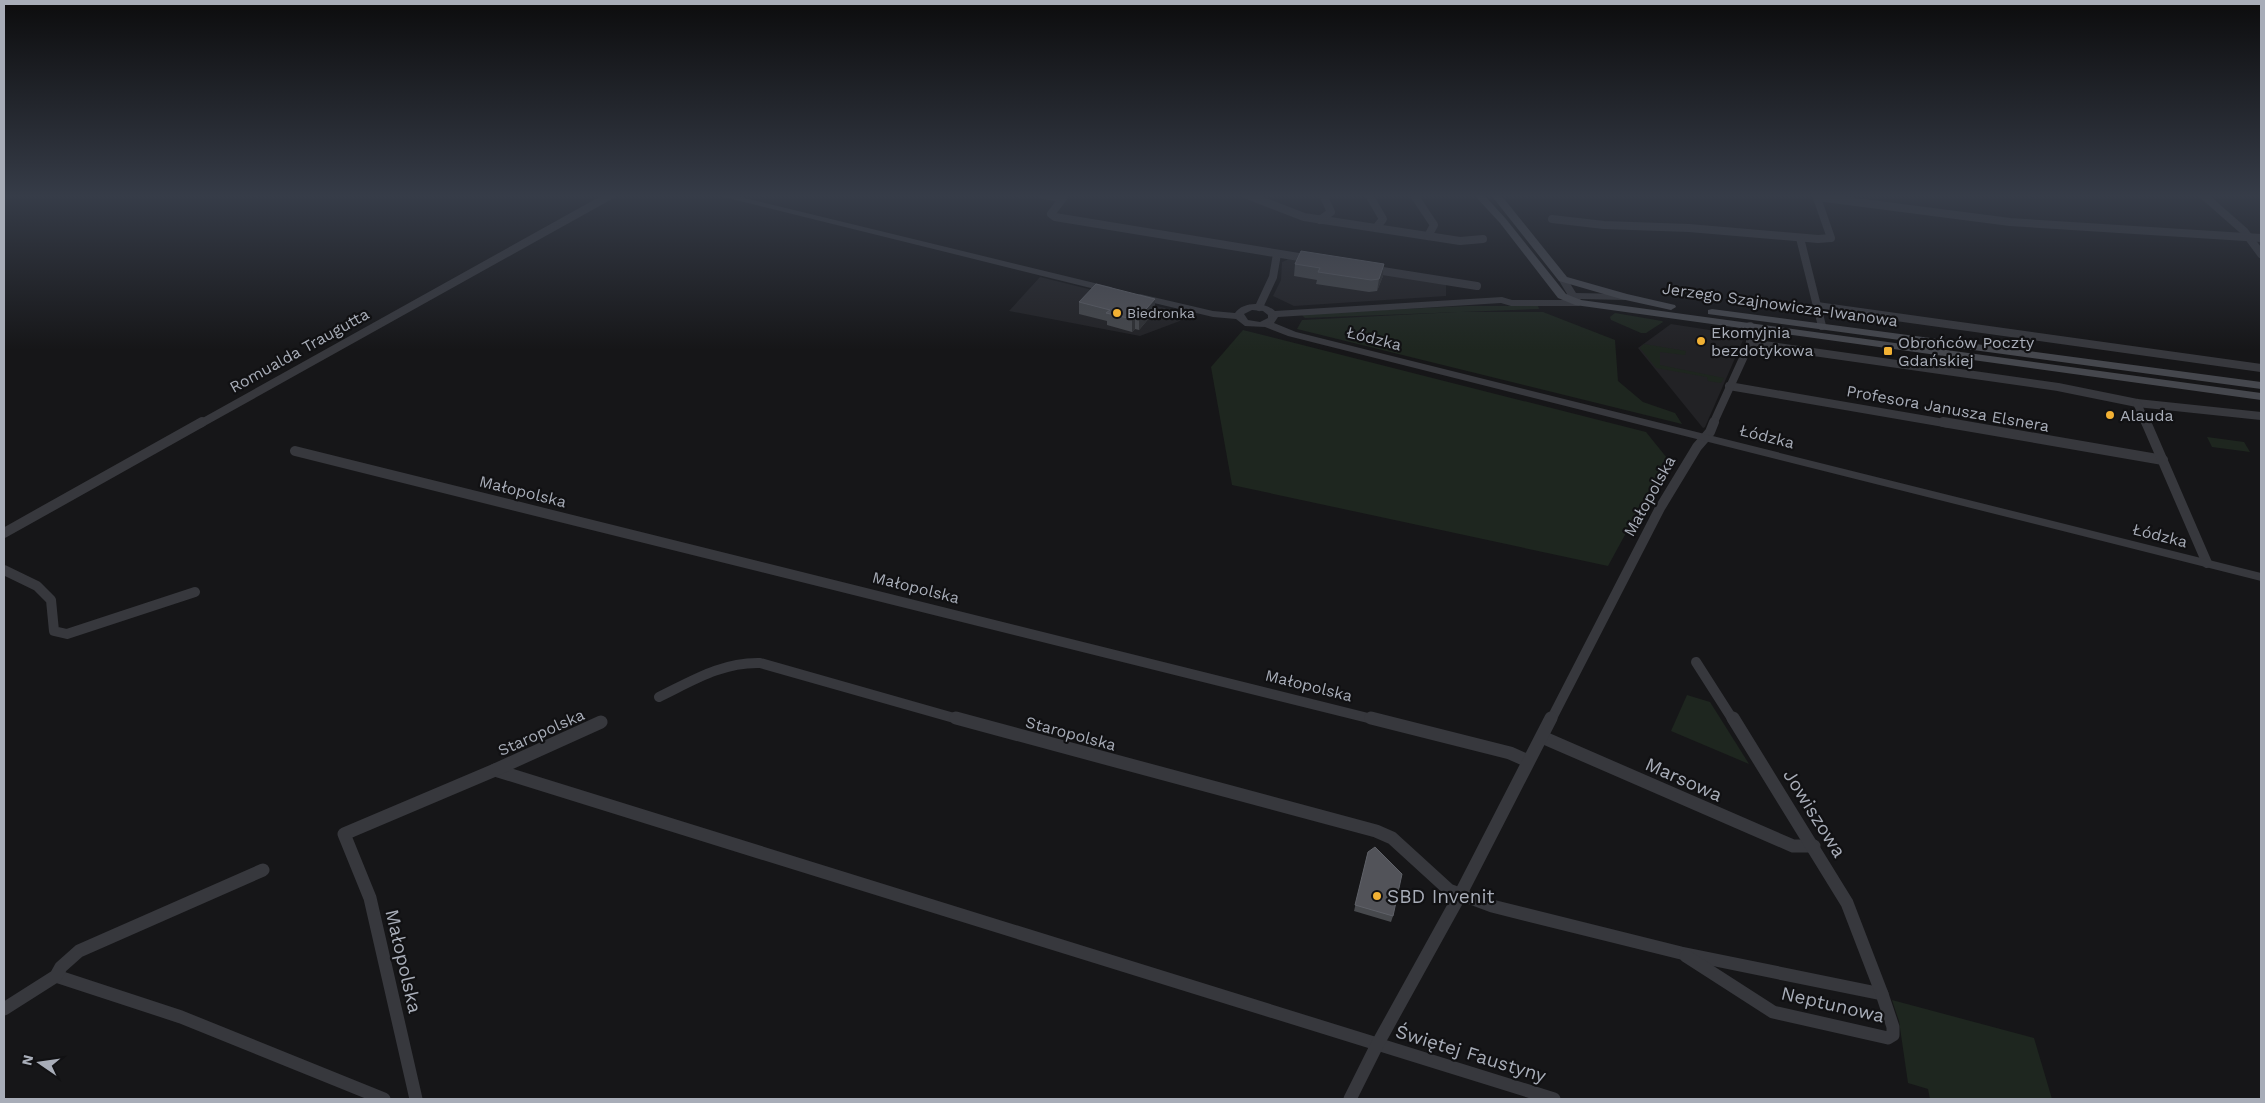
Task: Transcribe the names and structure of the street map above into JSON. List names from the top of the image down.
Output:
{
  "streets": {
    "main road": ["Jerzego Szajnowicza-Iwanowa"],
    "street": [
      "Łódzka",
      "Romualda Traugutta",
      "Profesora Janusza Elsnera",
      "Małopolska",
      "Staropolska",
      "Marsowa",
      "Jowiszowa",
      "Neptunowa",
      "Świętej Faustyny"
    ]
  },
  "crossings": [
    ["Łódzka", "Małopolska"],
    ["Profesora Janusza Elsnera", "Małopolska"],
    ["Małopolska", "Staropolska"],
    ["Małopolska", "Marsowa"],
    ["Małopolska", "Neptunowa"],
    ["Małopolska", "Świętej Faustyny"],
    ["Staropolska", "Neptunowa"],
    ["Marsowa", "Jowiszowa"],
    ["Jowiszowa", "Neptunowa"]
  ],
  "places": {
    "other": [
      "Biedronka",
      "Ekomyjnia bezdotykowa",
      "Alauda",
      "SBD Invenit"
    ],
    "transit": ["Obrońców Poczty Gdańskiej"]
  },
  "north": "left"
}
